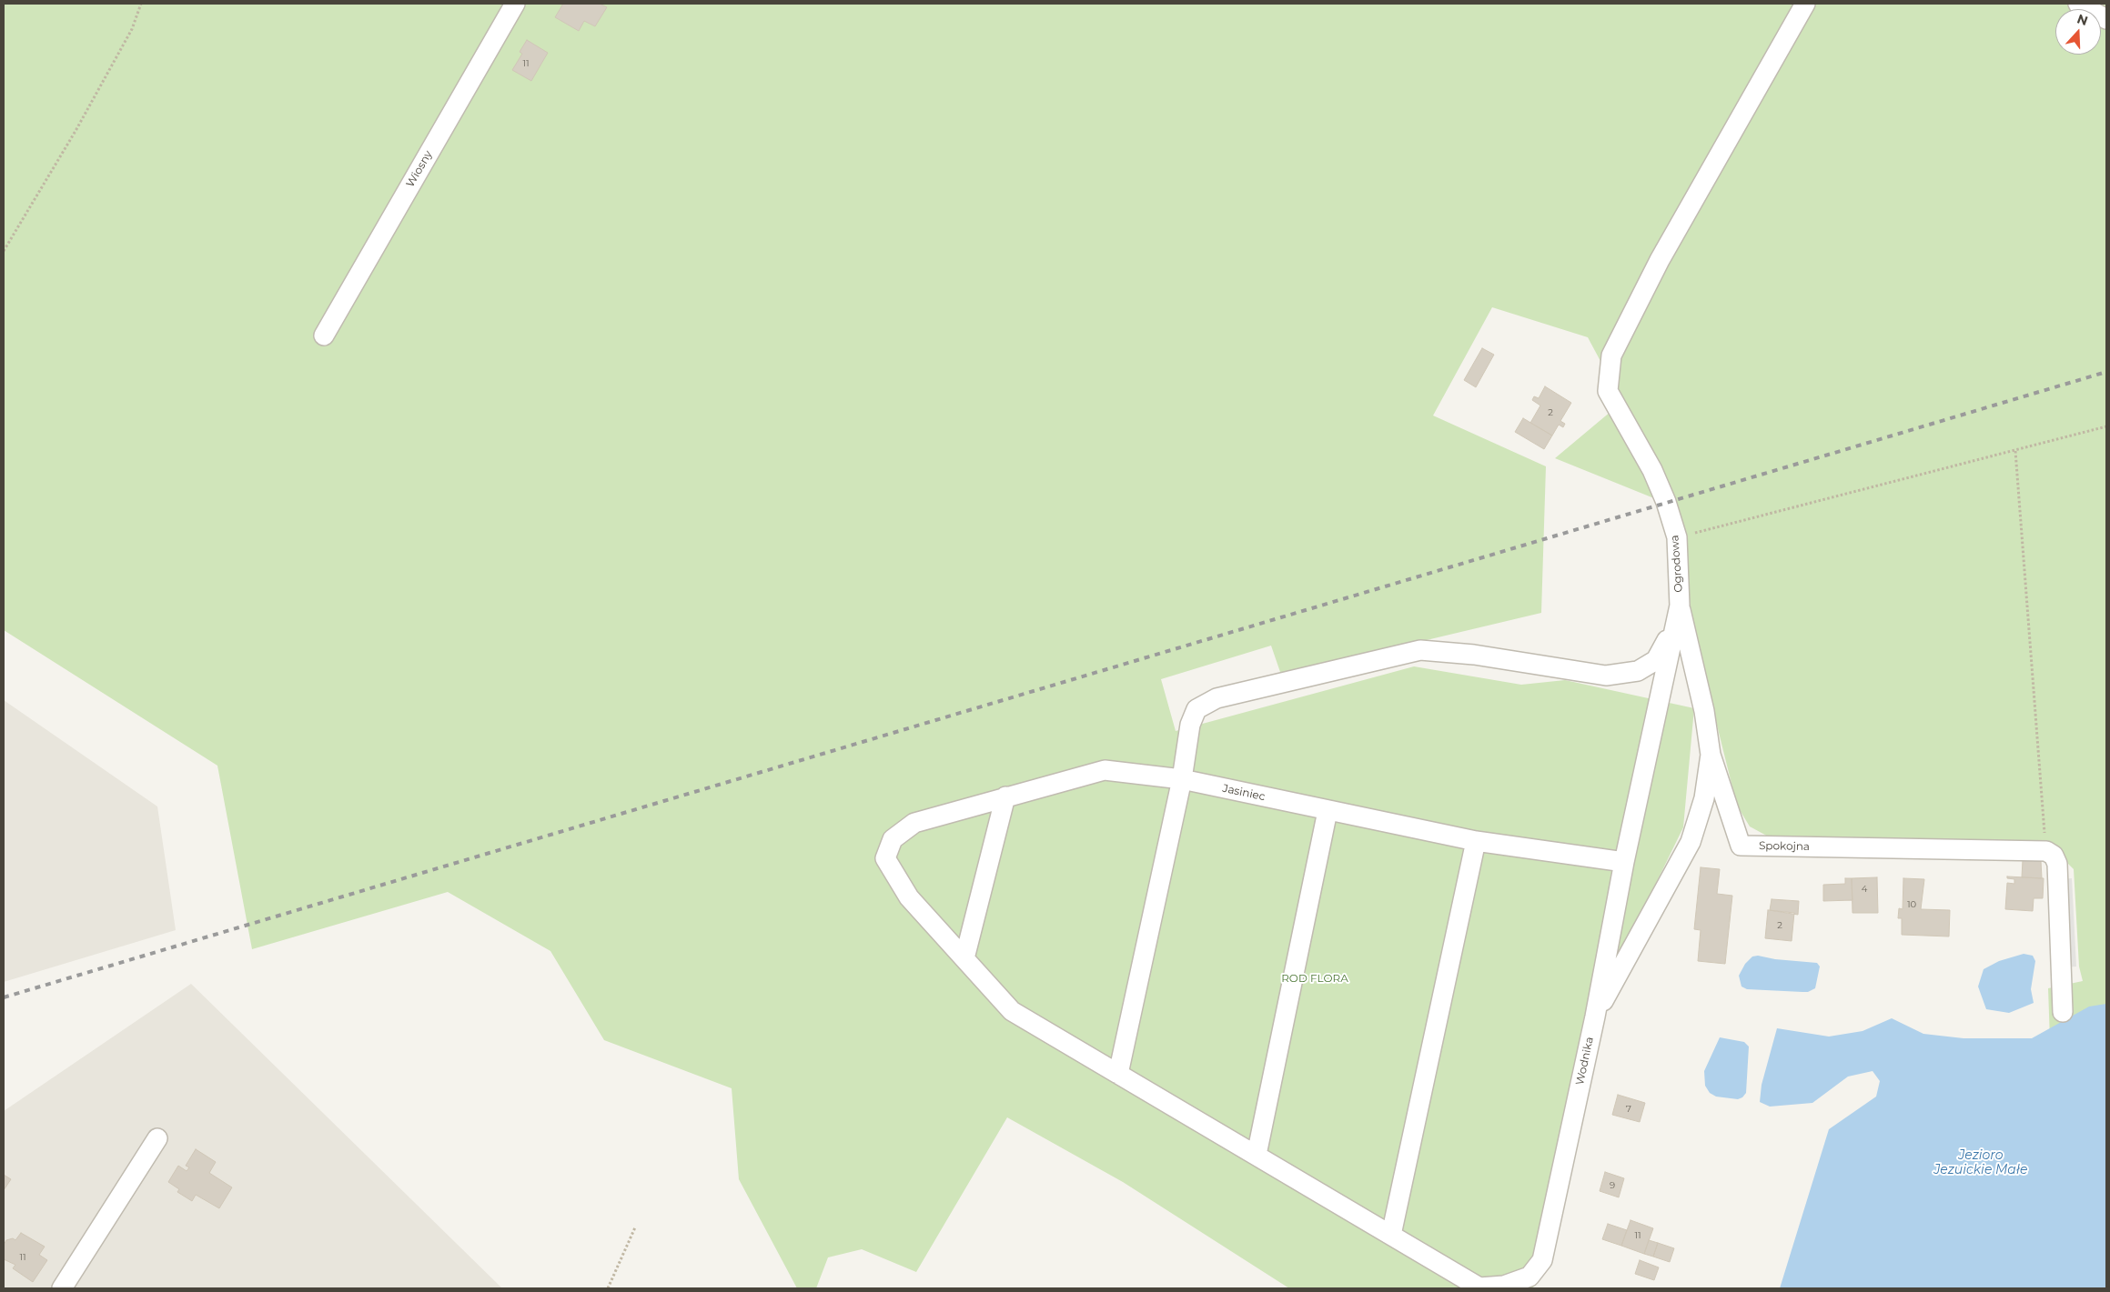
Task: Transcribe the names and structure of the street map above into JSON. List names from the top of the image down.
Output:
{
  "streets": {
    "street": [
      "Wiosny",
      "Ogrodowa",
      "Jasiniec",
      "Spokojna",
      "Wodnika"
    ]
  },
  "crossings": [
    ["Ogrodowa", "Jasiniec"],
    ["Ogrodowa", "Wodnika"],
    ["Jasiniec", "Wodnika"]
  ],
  "water": ["Jezioro Jezuickie Małe"],
  "parks": ["ROD FLORA"],
  "house_numbers": [
    "11",
    "2",
    "4",
    "10",
    "2",
    "7",
    "9",
    "11",
    "11"
  ],
  "north": "top"
}
